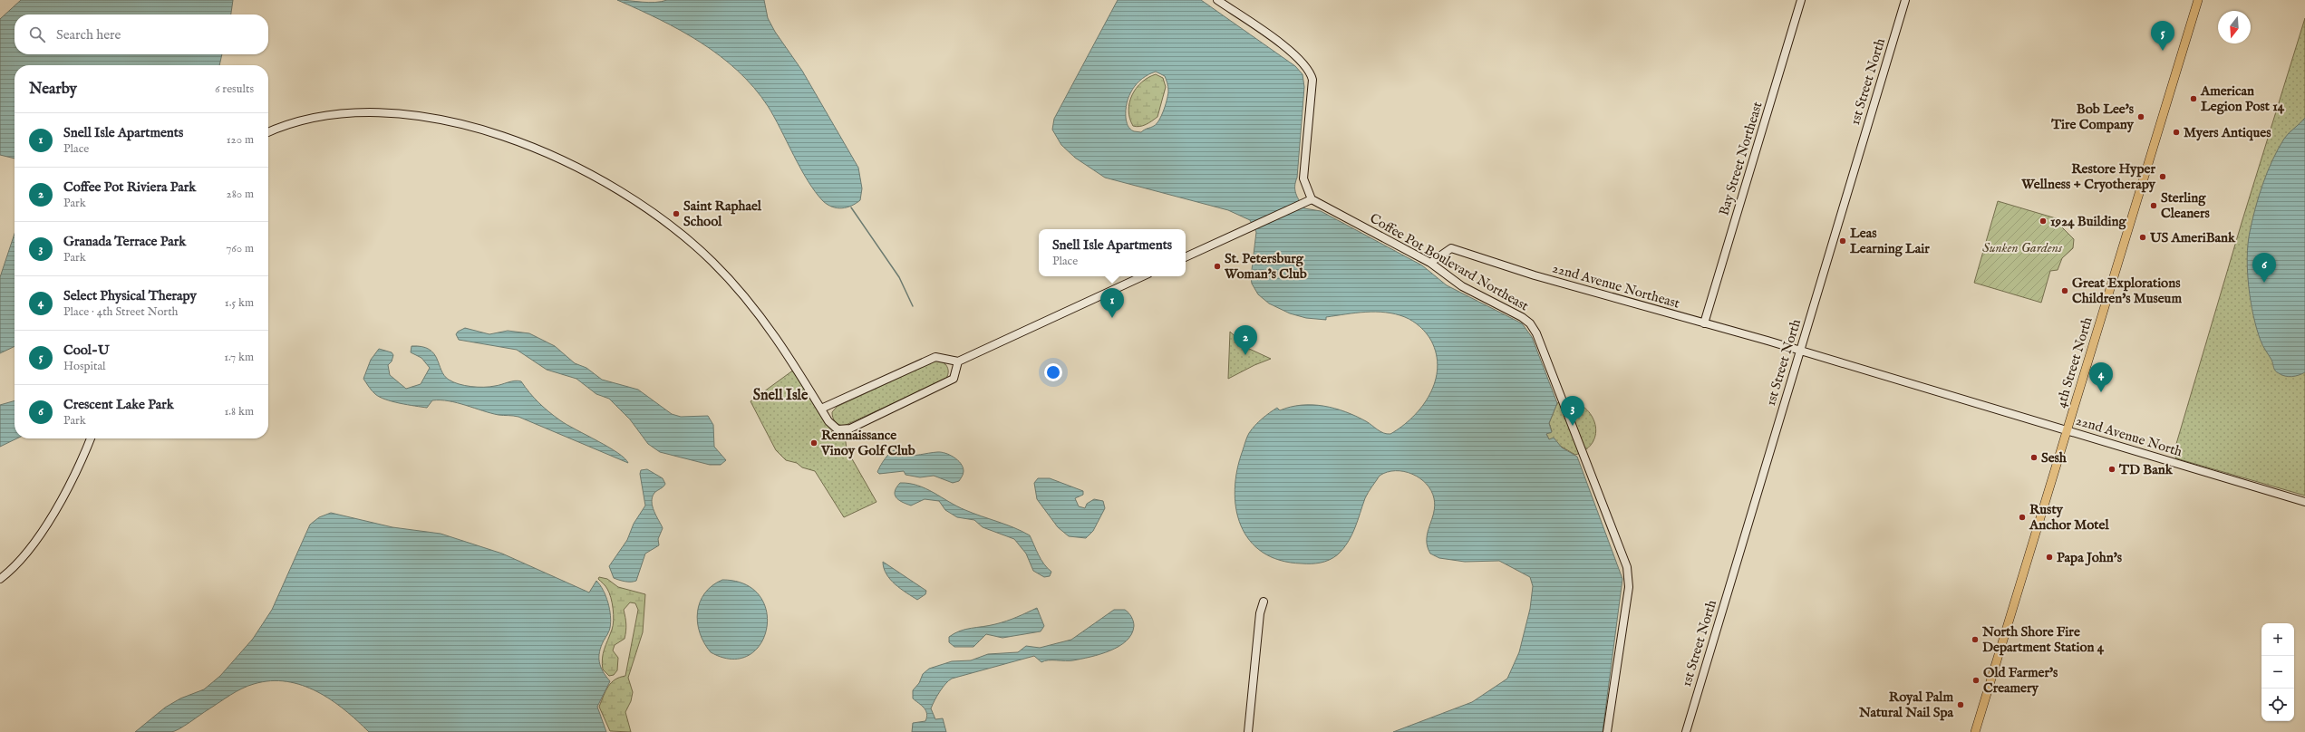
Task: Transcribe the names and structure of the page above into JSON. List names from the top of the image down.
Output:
{
  "streets": {
    "main road": ["4th Street North"],
    "street": [
      "1st Street North",
      "Bay Street Northeast",
      "Coffee Pot Boulevard Northeast",
      "22nd Avenue Northeast",
      "22nd Avenue North"
    ]
  },
  "crossings": [
    ["1st Street North", "22nd Avenue Northeast"],
    ["1st Street North", "22nd Avenue North"],
    ["Bay Street Northeast", "22nd Avenue Northeast"],
    ["Coffee Pot Boulevard Northeast", "22nd Avenue Northeast"],
    ["22nd Avenue Northeast", "22nd Avenue North"],
    ["4th Street North", "22nd Avenue North"]
  ],
  "districts": ["Snell Isle"],
  "parks": ["Sunken Gardens"],
  "places": [
    "American Legion Post 14",
    "Bob Lee's Tire Company",
    "Myers Antiques",
    "Restore Hyper Wellness + Cryotherapy",
    "Sterling Cleaners",
    "Saint Raphael School",
    "1924 Building",
    "US AmeriBank",
    "Leas Learning Lair",
    "St. Petersburg Woman's Club",
    "Great Explorations Children's Museum",
    "Rennaissance Vinoy Golf Club",
    "Sesh",
    "TD Bank",
    "Rusty Anchor Motel",
    "Papa John's",
    "North Shore Fire Department Station 4",
    "Old Farmer's Creamery",
    "Royal Palm Natural Nail Spa"
  ],
  "north": "bottom",
  "page": {
    "search": "Search here",
    "pins": [
      "5",
      "6",
      "1",
      "2",
      "4",
      "3"
    ],
    "heading": ["Nearby", "6 results"],
    "list": [
      {
        "mark": "1",
        "name": "Snell Isle Apartments",
        "note": "Place",
        "value": "120 m"
      },
      {
        "mark": "2",
        "name": "Coffee Pot Riviera Park",
        "note": "Park",
        "value": "280 m"
      },
      {
        "mark": "3",
        "name": "Granada Terrace Park",
        "note": "Park",
        "value": "760 m"
      },
      {
        "mark": "4",
        "name": "Select Physical Therapy",
        "note": "Place · 4th Street North",
        "value": "1.5 km"
      },
      {
        "mark": "5",
        "name": "Cool-U",
        "note": "Hospital",
        "value": "1.7 km"
      },
      {
        "mark": "6",
        "name": "Crescent Lake Park",
        "note": "Park",
        "value": "1.8 km"
      }
    ],
    "popup": ["Snell Isle Apartments", "Place"],
    "map_buttons": ["+", "−"]
  }
}
